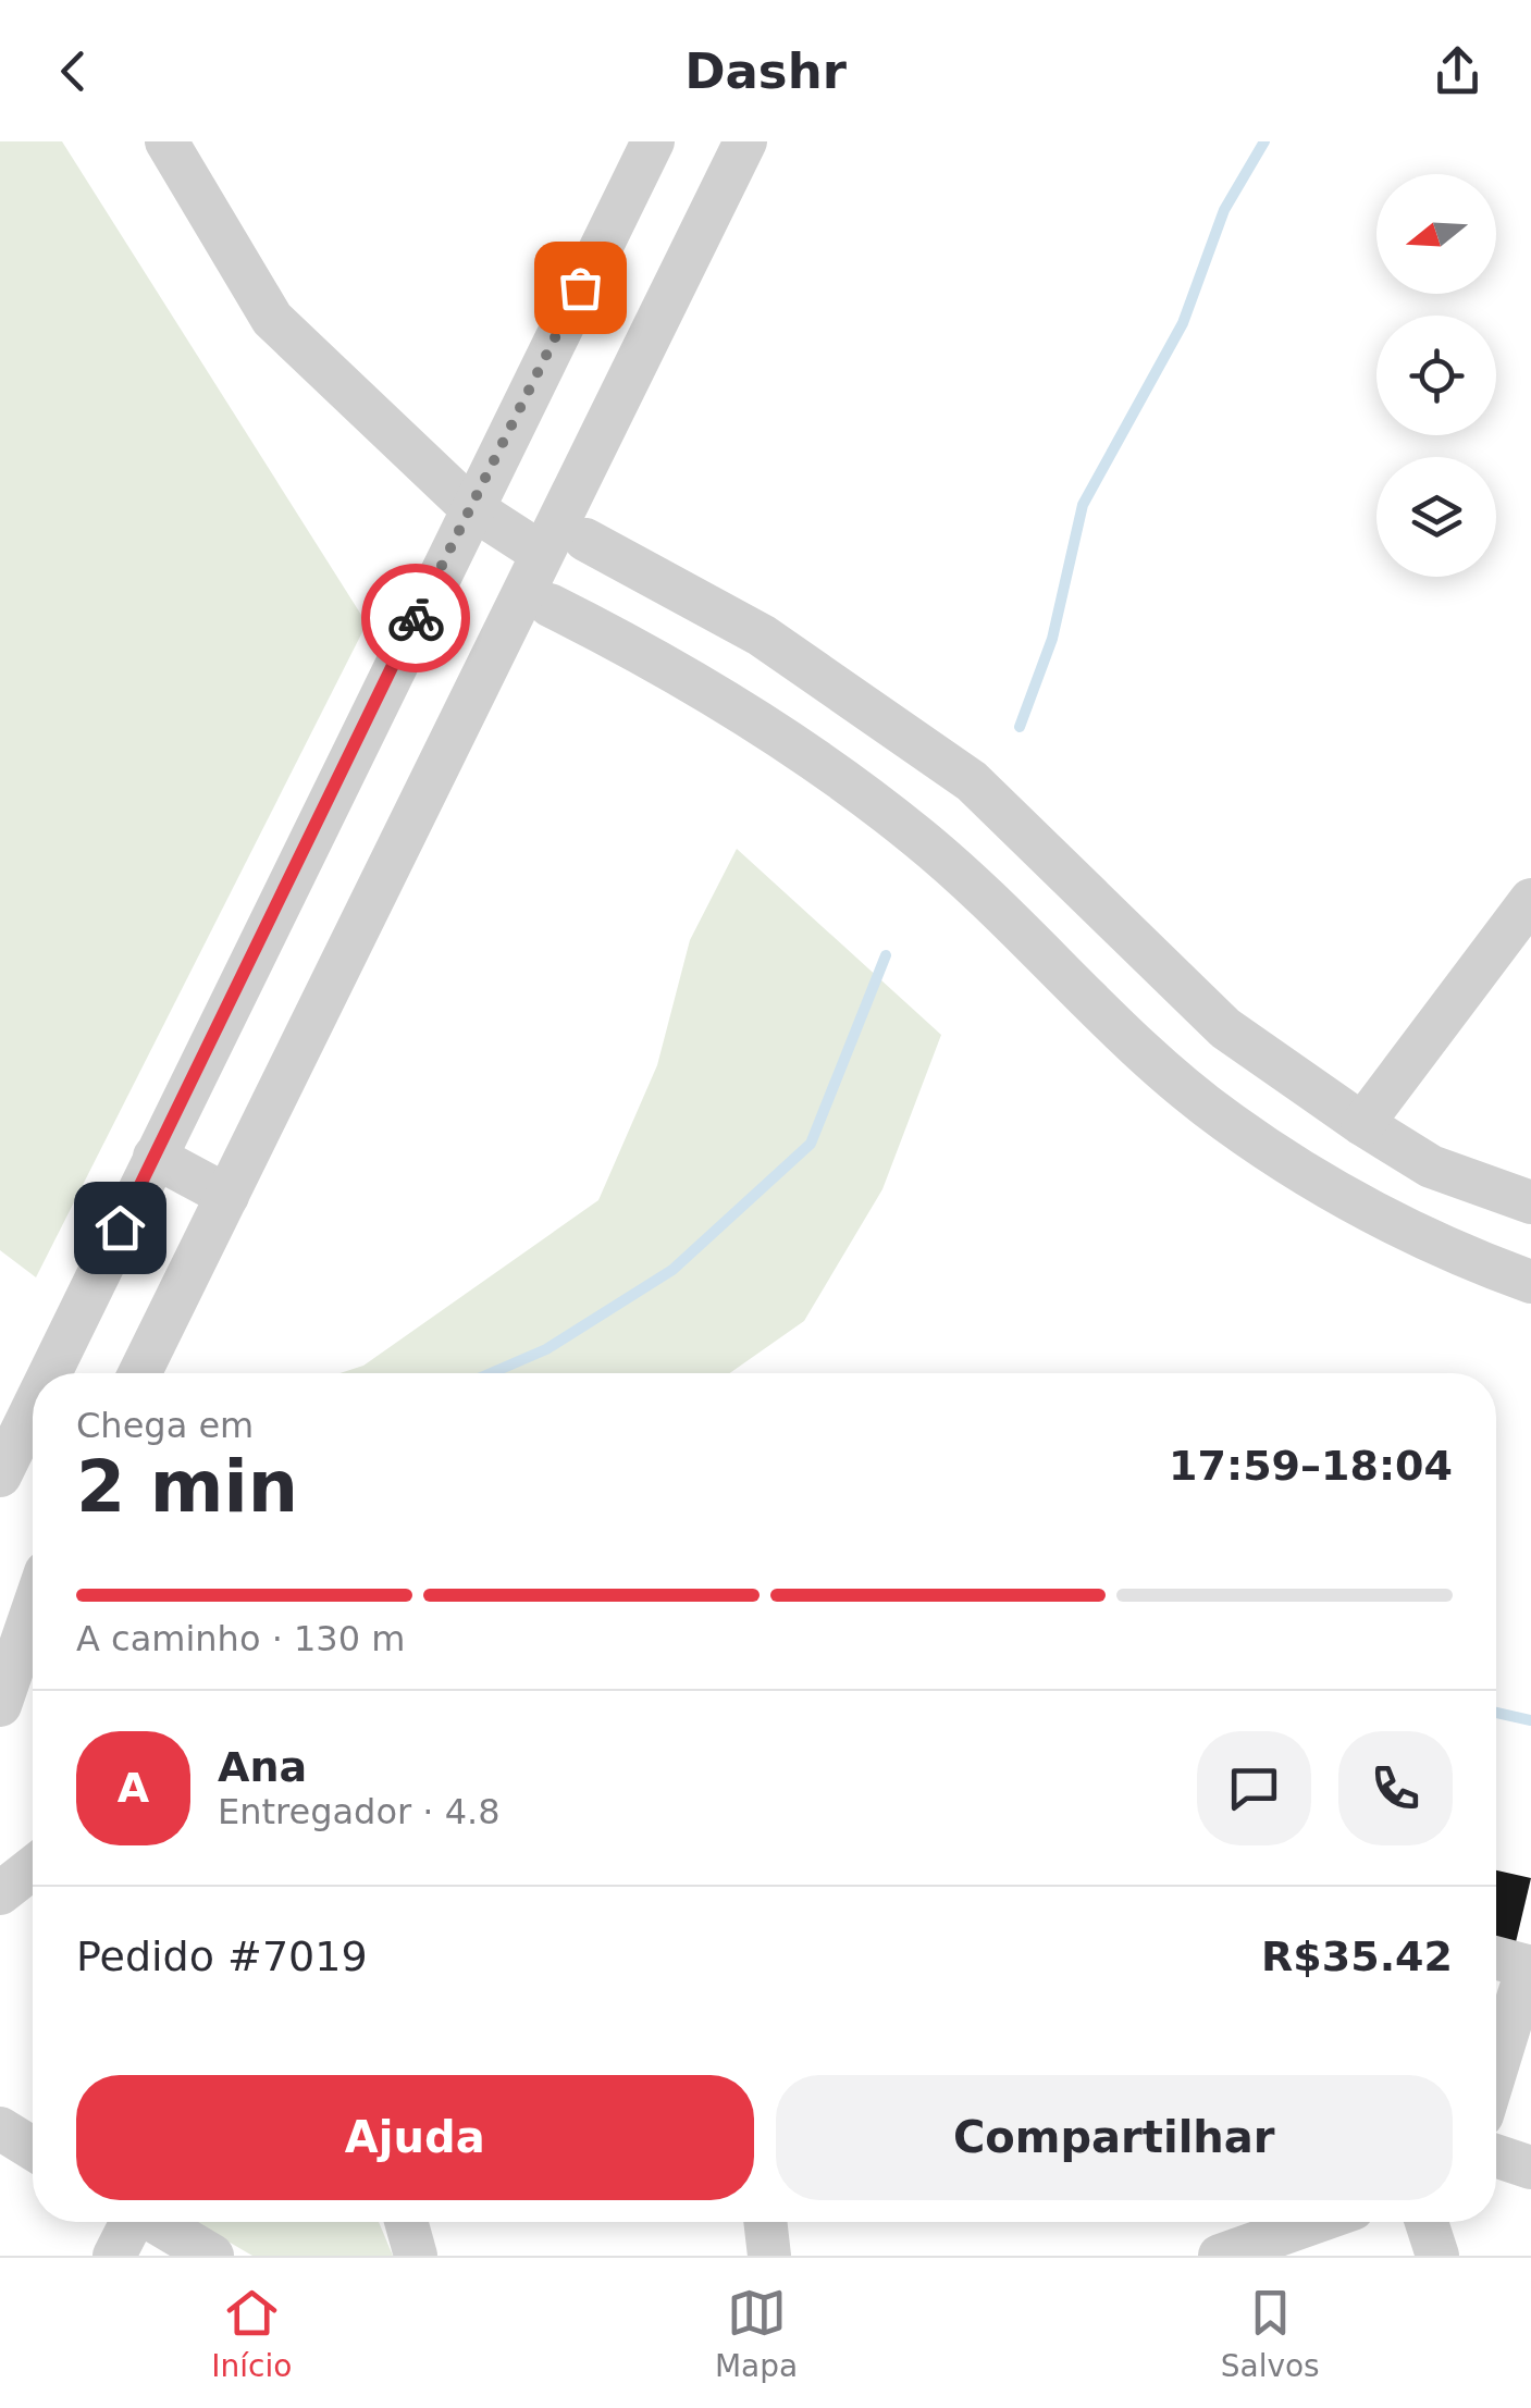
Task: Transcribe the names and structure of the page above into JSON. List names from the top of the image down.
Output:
{
  "north": "left",
  "page": {
    "header": "Dashr",
    "heading": ["2 min", "Chega em", "17:59–18:04"],
    "panel": [
      "Ana",
      "Entregador · 4.8",
      "Pedido #7019",
      "R$35.42"
    ],
    "bar": "A caminho · 130 m",
    "round": "A",
    "buttons": ["Ajuda", "Compartilhar"],
    "tabs": ["Início", "Mapa", "Salvos"]
  }
}
